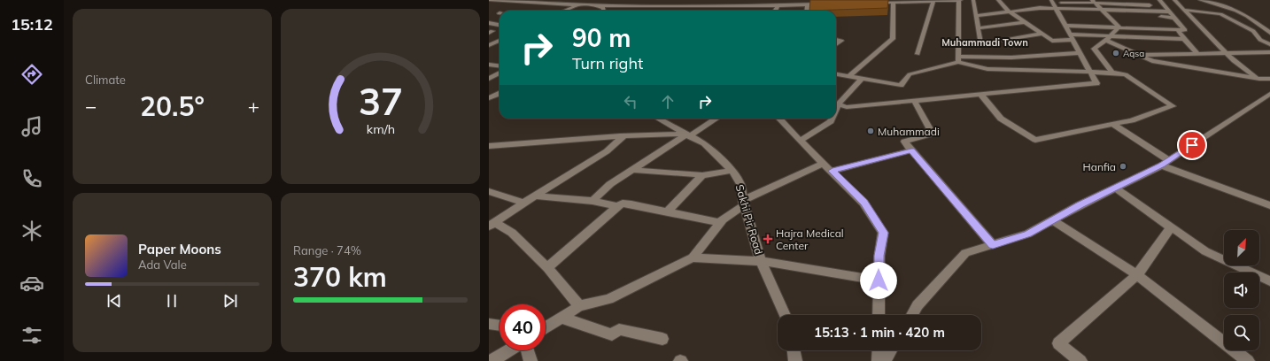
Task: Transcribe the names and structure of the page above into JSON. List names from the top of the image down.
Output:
{
  "streets": {
    "street": ["Sakhi Pir Road"]
  },
  "districts": ["Muhammadi Town"],
  "places": {
    "other": ["Aqsa", "Muhammadi", "Hanfia"],
    "health": ["Hajra Medical Center"]
  },
  "north": "top right",
  "page": {
    "tabs": "15:12",
    "tile": [
      "Climate",
      ["Range · 74%", "370 km"]
    ],
    "turn": ["90 m", "Turn right"],
    "heat": ["−", "20.5°", "+"],
    "song": ["Paper Moons", "Ada Vale"],
    "limit": "40",
    "trip": "15:13 · 1 min · 420 m",
    "gauge": ["37", "km/h"]
  }
}
